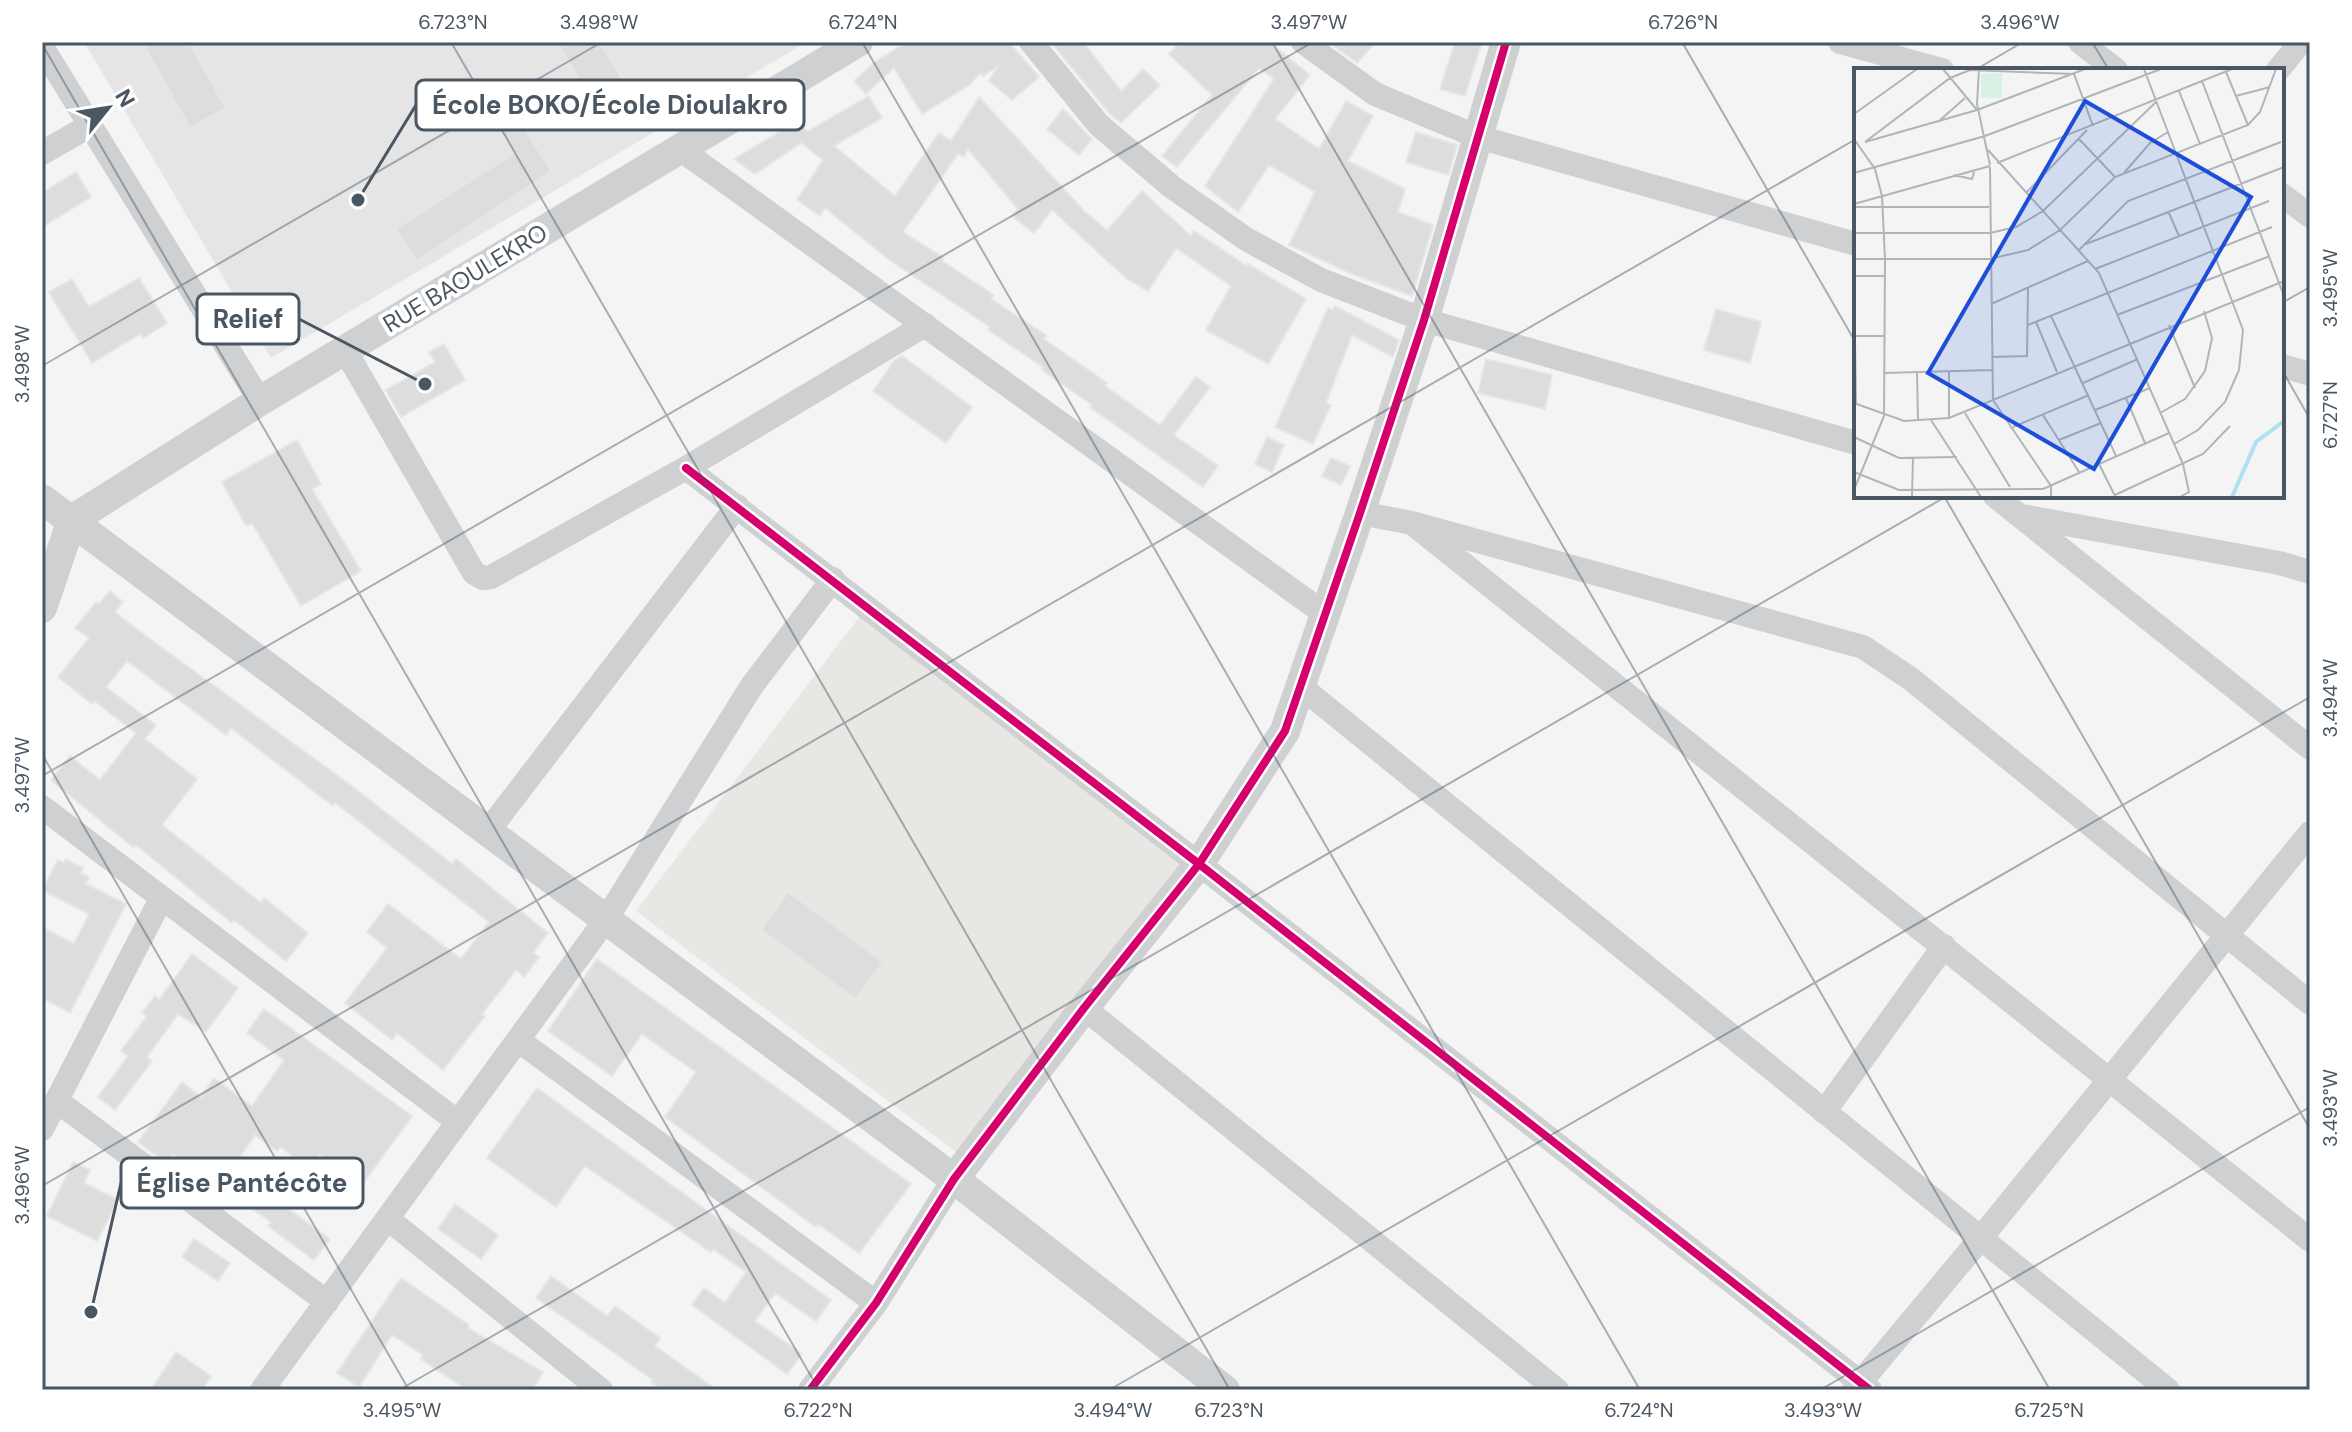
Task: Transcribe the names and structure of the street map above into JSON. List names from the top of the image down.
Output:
{
  "streets": {
    "street": ["RUE BAOULEKRO"]
  },
  "places": ["École BOKO/École Dioulakro", "Relief", "Église Pantécôte"],
  "north": "top right",
  "coordinates": [
    "6.723°N",
    "3.498°W",
    "6.724°N",
    "3.497°W",
    "6.726°N",
    "3.496°W",
    "3.495°W",
    "6.727°N",
    "3.494°W",
    "3.493°W",
    "6.722°N",
    "6.725°N"
  ]
}
